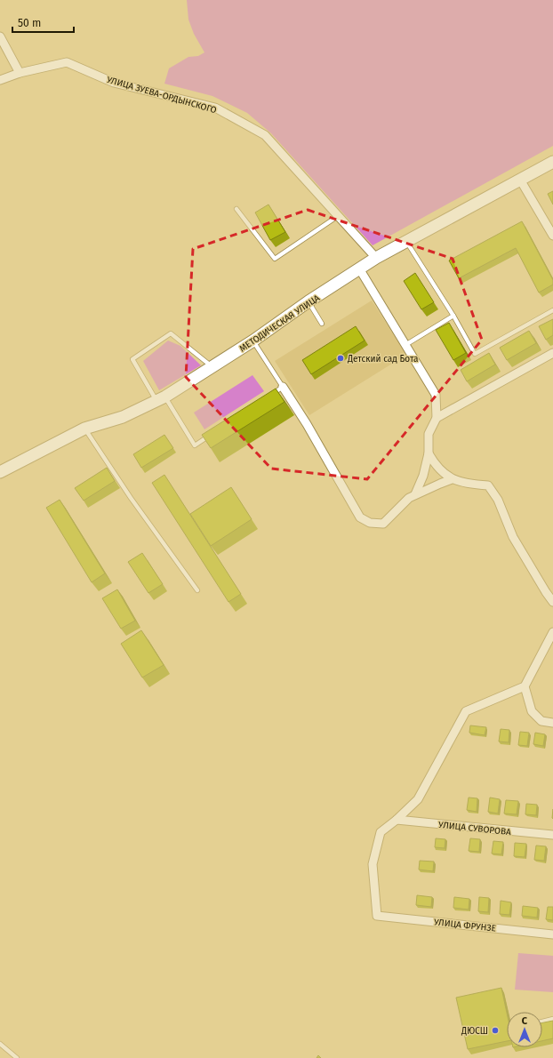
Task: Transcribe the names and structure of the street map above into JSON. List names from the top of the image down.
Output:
{
  "streets": {
    "main road": ["МЕТОДИЧЕСКАЯ УЛИЦА"],
    "street": ["УЛИЦА ЗУЕВА-ОРДЫНСКОГО", "УЛИЦА СУВОРОВА", "УЛИЦА ФРУНЗЕ"]
  },
  "crossings": [
    ["УЛИЦА ЗУЕВА-ОРДЫНСКОГО", "МЕТОДИЧЕСКАЯ УЛИЦА"],
    ["УЛИЦА СУВОРОВА", "УЛИЦА ФРУНЗЕ"]
  ],
  "places": ["Детский сад Бота", "ДЮСШ"],
  "scale_bar": "50 m",
  "north": "top"
}
